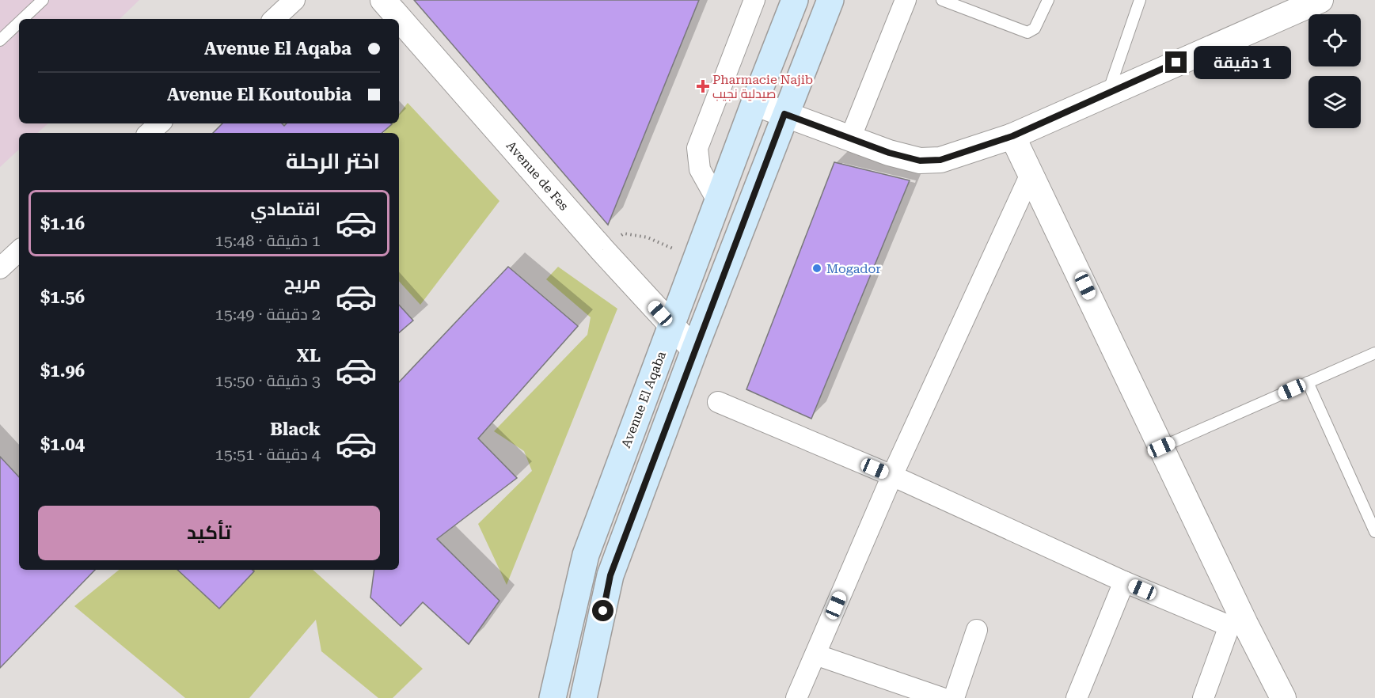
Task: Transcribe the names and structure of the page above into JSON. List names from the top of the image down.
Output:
{
  "streets": {
    "main road": ["Avenue El Aqaba"],
    "street": ["Avenue de Fes"]
  },
  "crossings": [
    ["Avenue de Fes", "Avenue El Aqaba"]
  ],
  "places": {
    "health": ["Pharmacie Najib صيدلية نجيب"],
    "other": ["Mogador"]
  },
  "page": {
    "banner": ["Avenue El Aqaba", "Avenue El Koutoubia"],
    "bubble": "1 دقيقة",
    "heading": "اختر الرحلة",
    "list": [
      {
        "name": "اقتصادي",
        "note": "1 دقيقة · 15:48",
        "value": "$1.16"
      },
      {
        "name": "مريح",
        "note": "2 دقيقة · 15:49",
        "value": "$1.56"
      },
      {
        "name": "XL",
        "note": "3 دقيقة · 15:50",
        "value": "$1.96"
      },
      {
        "name": "Black",
        "note": "4 دقيقة · 15:51",
        "value": "$1.04"
      }
    ],
    "buttons": "تأكيد"
  }
}
